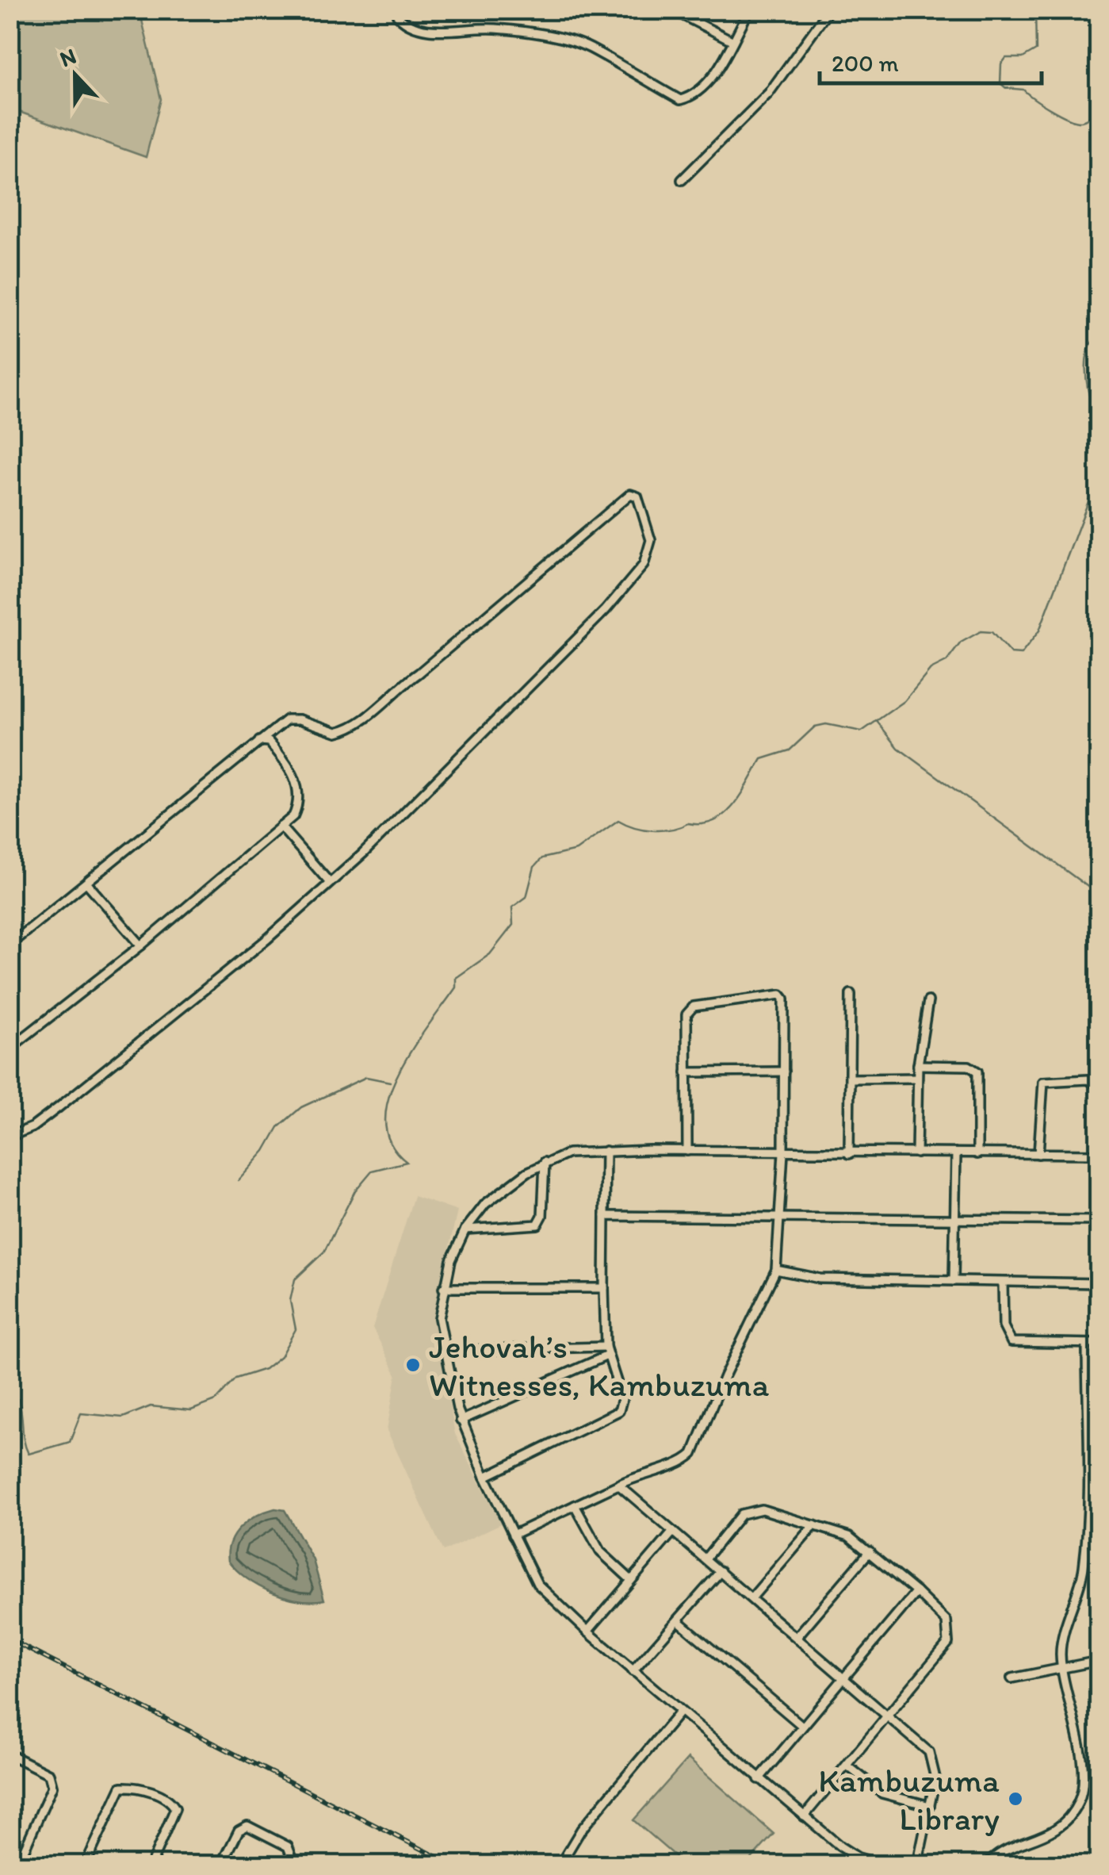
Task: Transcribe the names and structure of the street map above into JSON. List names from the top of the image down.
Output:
{
  "places": ["Jehovah’s Witnesses, Kambuzuma", "Kambuzuma Library"],
  "scale_bar": "200 m",
  "north": "top"
}
